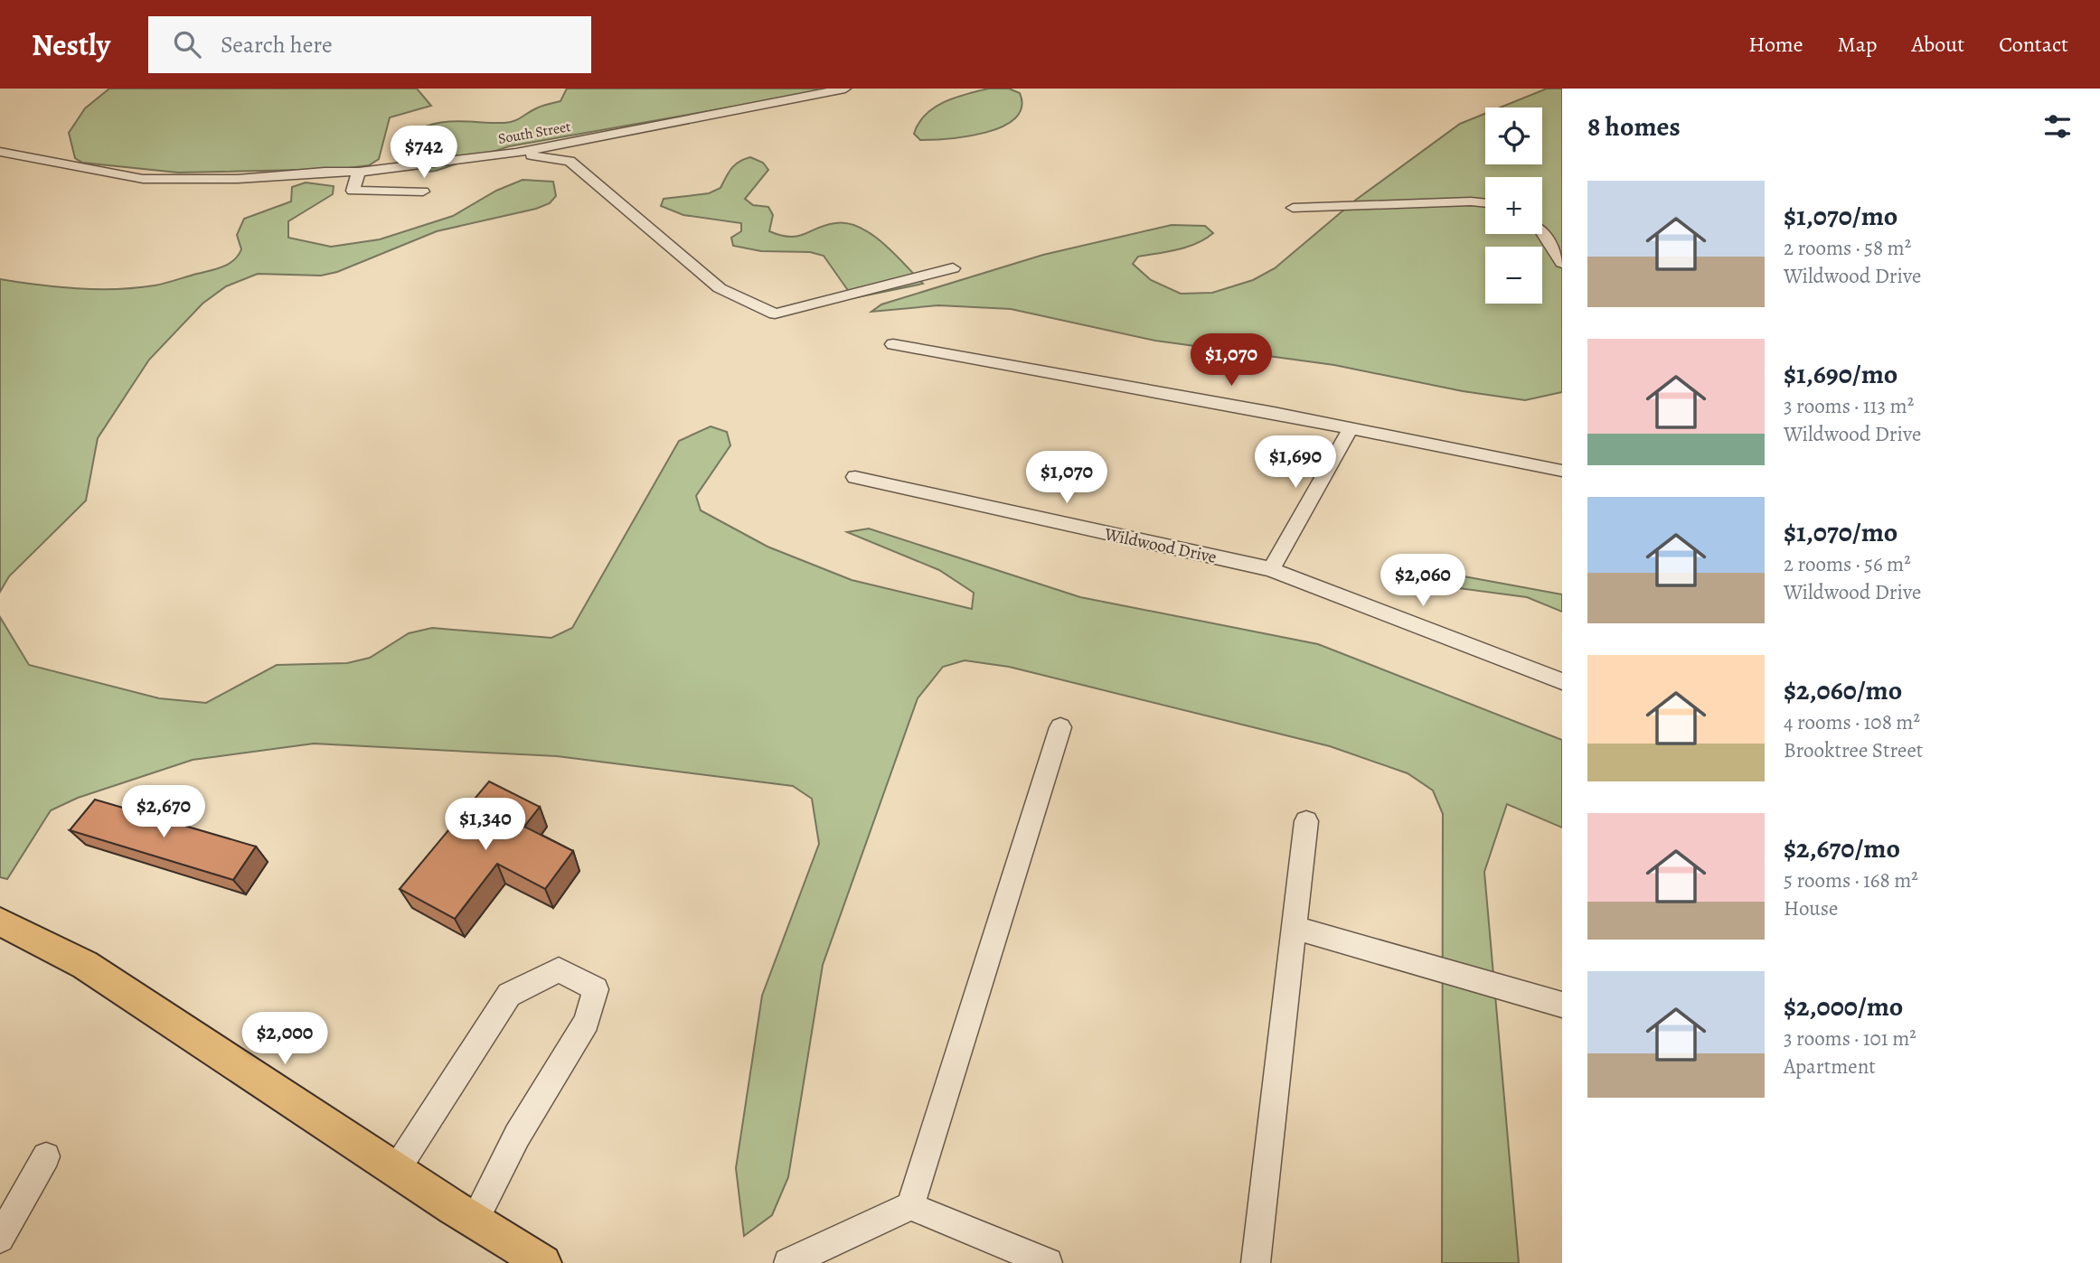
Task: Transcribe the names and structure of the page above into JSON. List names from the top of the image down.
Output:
{
  "streets": {
    "street": ["South Street", "Wildwood Drive"]
  },
  "page": {
    "header": "Nestly",
    "search": "Search here",
    "nav": [
      "Home",
      "Map",
      "About",
      "Contact"
    ],
    "heading": "8 homes",
    "map_buttons": ["+", "−"],
    "price": [
      "$742",
      "$1,070",
      "$1,690",
      "$1,070",
      "$2,060",
      "$2,670",
      "$1,340",
      "$2,000"
    ],
    "list": [
      {
        "name": "$1,070/mo",
        "note": "2 rooms · 58 m² · Wildwood Drive"
      },
      {
        "name": "$1,690/mo",
        "note": "3 rooms · 113 m² · Wildwood Drive"
      },
      {
        "name": "$1,070/mo",
        "note": "2 rooms · 56 m² · Wildwood Drive"
      },
      {
        "name": "$2,060/mo",
        "note": "4 rooms · 108 m² · Brooktree Street"
      },
      {
        "name": "$2,670/mo",
        "note": "5 rooms · 168 m² · House"
      },
      {
        "name": "$2,000/mo",
        "note": "3 rooms · 101 m² · Apartment"
      }
    ]
  }
}
